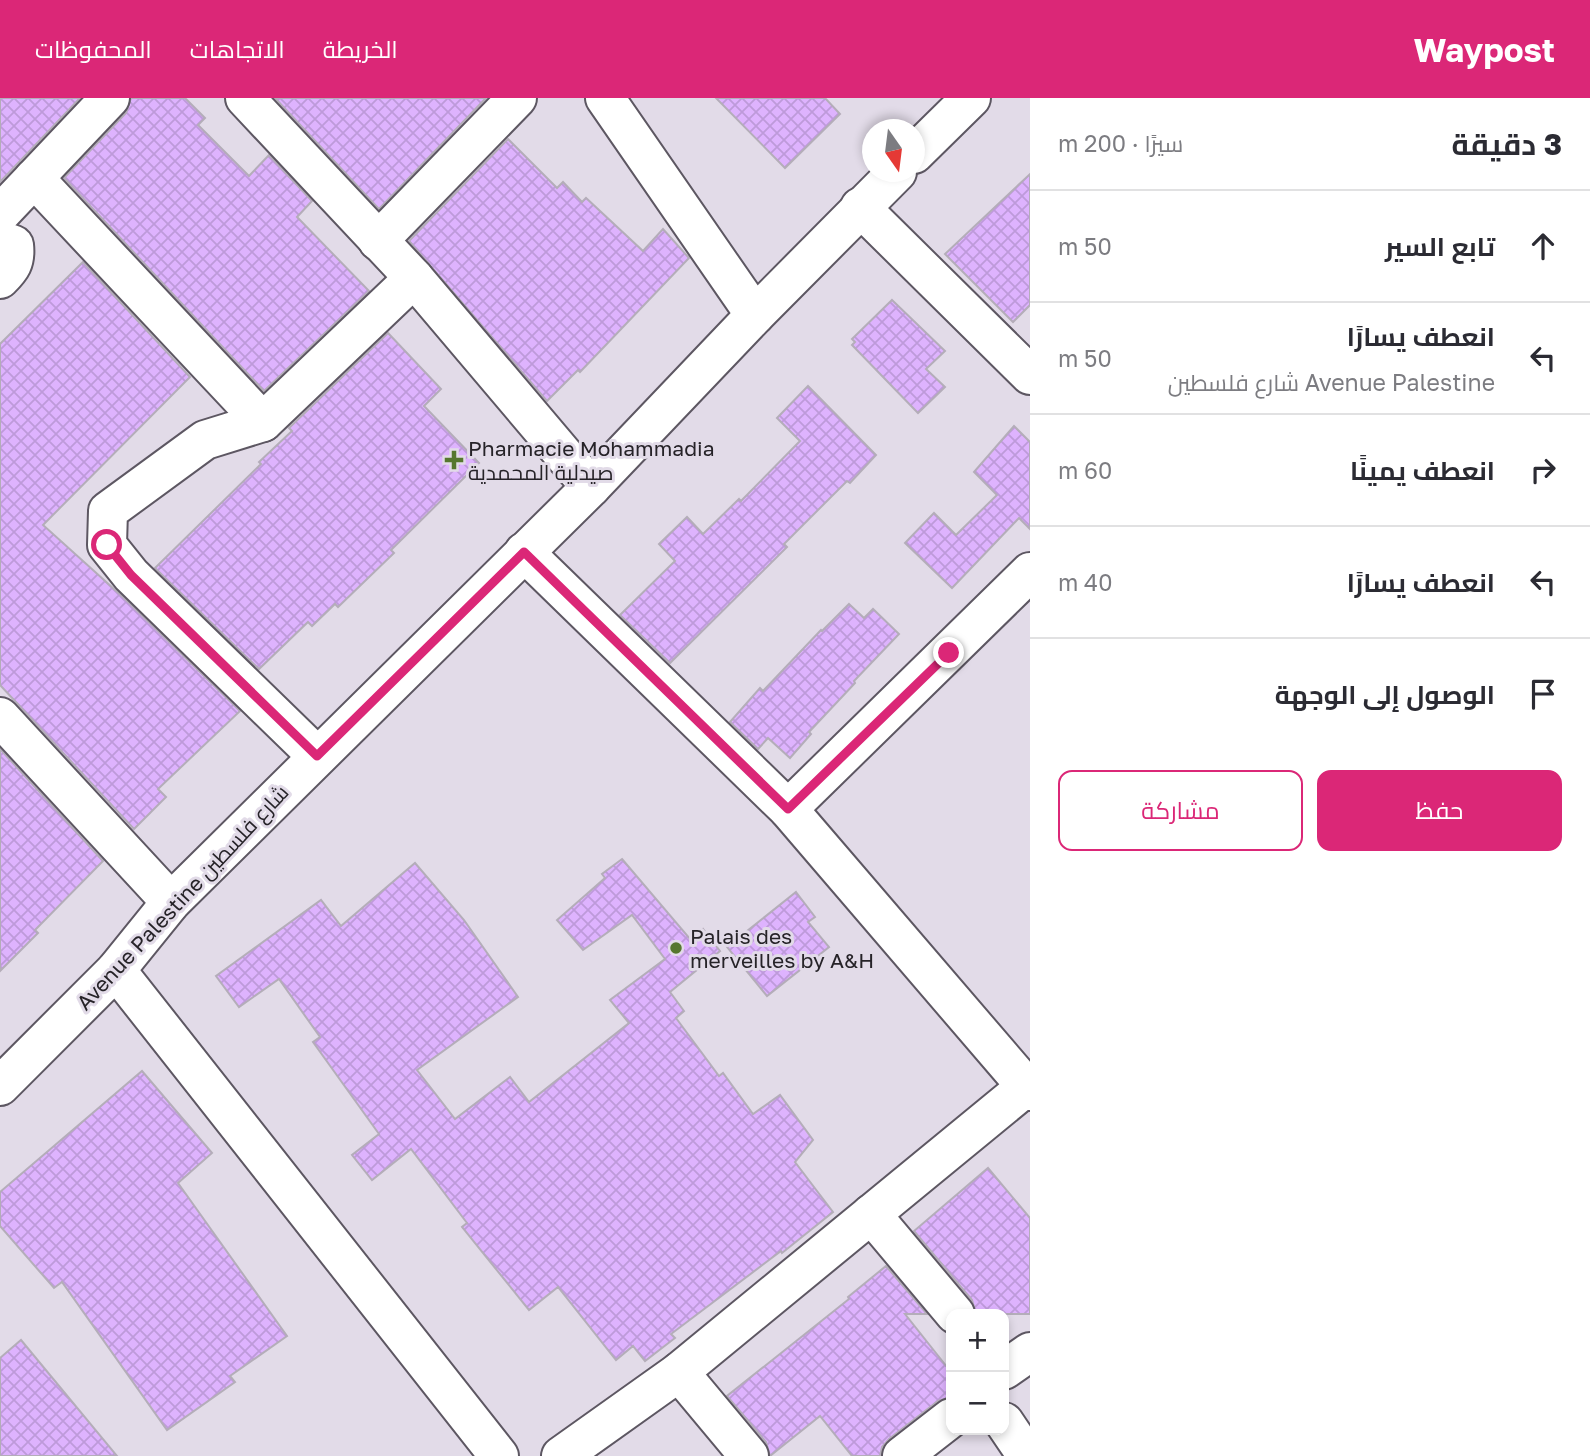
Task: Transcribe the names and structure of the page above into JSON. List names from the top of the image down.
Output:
{
  "streets": {
    "street": ["Avenue Palestine شارع فلسطين"]
  },
  "places": {
    "health": ["Pharmacie Mohammadia صيدلية المحمدية"],
    "other": ["Palais des merveilles by A&H"]
  },
  "north": "bottom",
  "page": {
    "header": "Waypost",
    "nav": ["الخريطة", "الاتجاهات", "المحفوظات"],
    "heading": ["3 دقيقة", "سيرًا · 200 m"],
    "list": [
      ["تابع السير", "50 m"],
      ["انعطف يسارًا", "Avenue Palestine شارع فلسطين", "50 m"],
      ["انعطف يمينًا", "60 m"],
      ["انعطف يسارًا", "40 m"],
      "الوصول إلى الوجهة"
    ],
    "buttons": ["حفظ", "مشاركة"],
    "map_buttons": ["+", "−"]
  }
}
